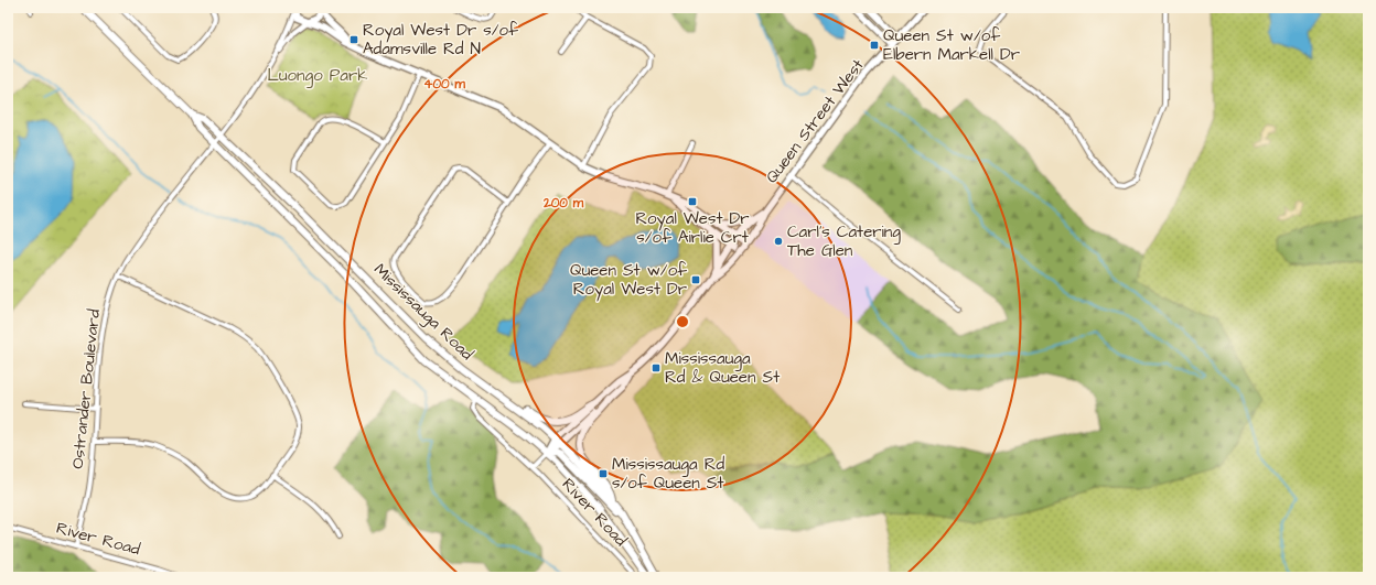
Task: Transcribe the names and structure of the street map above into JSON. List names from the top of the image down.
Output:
{
  "streets": {
    "main road": ["Queen Street West", "Mississauga Road"],
    "street": ["Ostrander Boulevard", "River Road"]
  },
  "crossings": [
    ["Queen Street West", "Mississauga Road"],
    ["Mississauga Road", "Ostrander Boulevard"],
    ["Mississauga Road", "River Road"],
    ["Ostrander Boulevard", "River Road"]
  ],
  "parks": ["Luongo Park"],
  "places": {
    "transit": [
      "Royal West Dr s/of Adamsville Rd N",
      "Queen St w/of Elbern Markell Dr",
      "Royal West Dr s/of Airlie Crt",
      "Queen St w/of Royal West Dr",
      "Mississauga Rd & Queen St",
      "Mississauga Rd s/of Queen St"
    ],
    "other": ["Carl's Catering The Glen"]
  },
  "rings": ["400 m", "200 m"]
}
